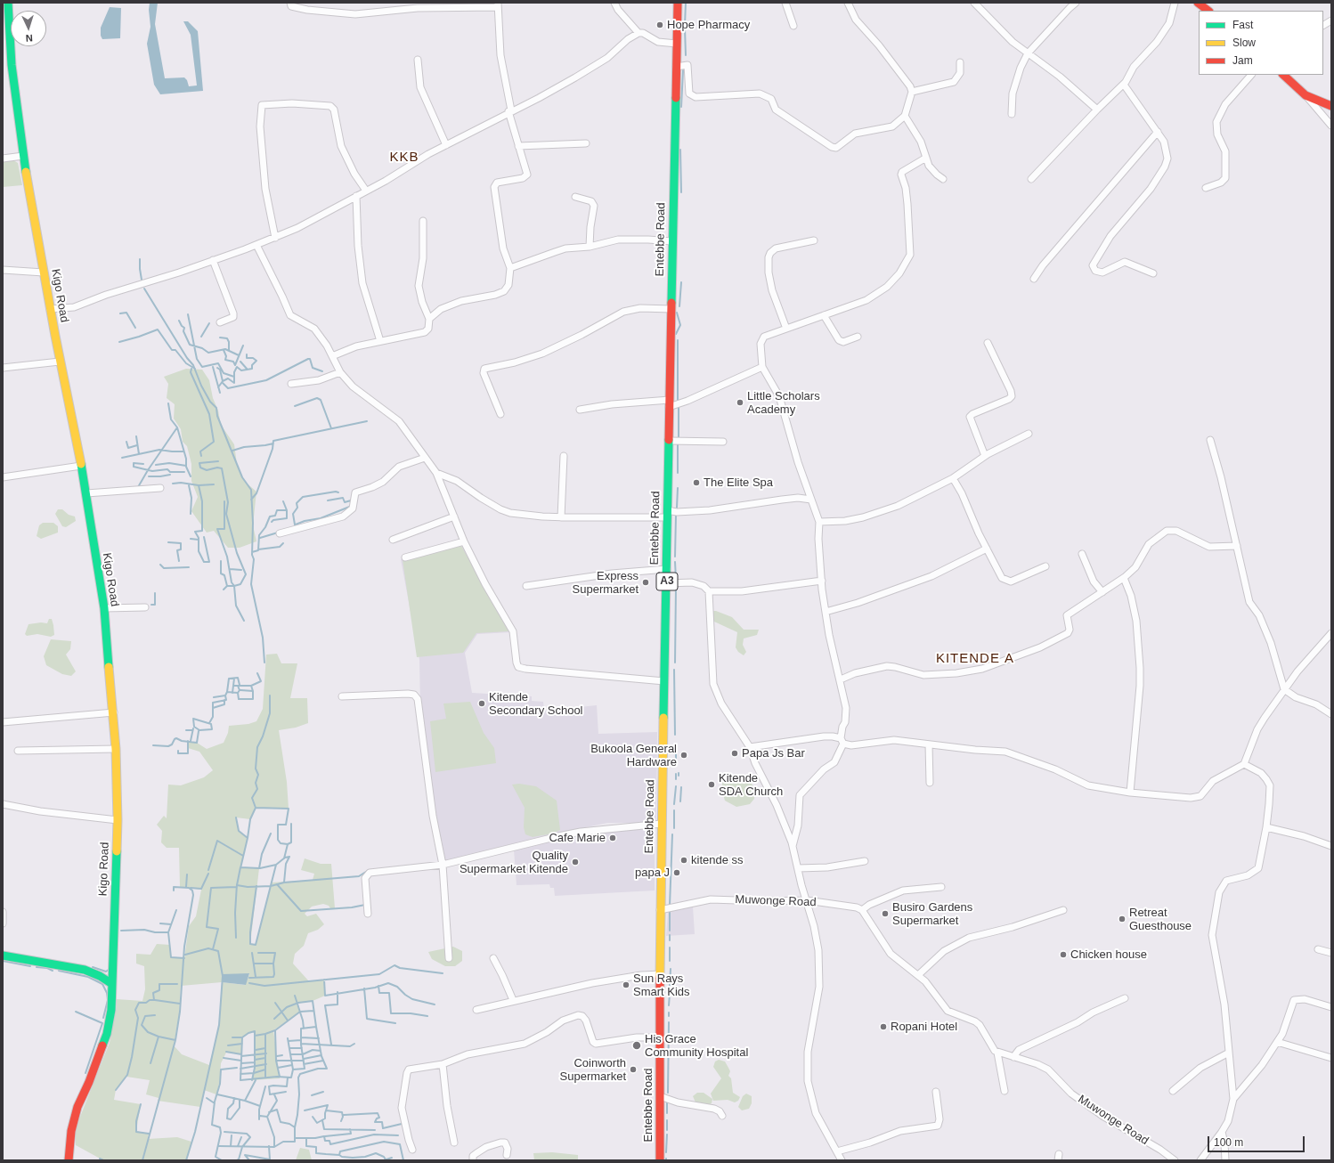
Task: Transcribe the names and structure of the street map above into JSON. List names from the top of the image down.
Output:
{
  "streets": {
    "street": [
      "Entebbe Road",
      "Kigo Road",
      "A3",
      "Muwonge Road"
    ]
  },
  "crossings": [
    ["Entebbe Road", "Muwonge Road"]
  ],
  "districts": ["KKB", "KITENDE A"],
  "places": [
    "Hope Pharmacy",
    "Little Scholars Academy",
    "The Elite Spa",
    "Express Supermarket",
    "Kitende Secondary School",
    "Papa Js Bar",
    "Bukoola General Hardware",
    "Kitende SDA Church",
    "Cafe Marie",
    "kitende ss",
    "Quality Supermarket Kitende",
    "papa J",
    "Busiro Gardens Supermarket",
    "Retreat Guesthouse",
    "Chicken house",
    "Sun Rays Smart Kids",
    "Ropani Hotel",
    "His Grace Community Hospital",
    "Coinworth Supermarket"
  ],
  "legend": ["Fast", "Slow", "Jam"],
  "scale_bar": "100 m",
  "north": "bottom"
}
